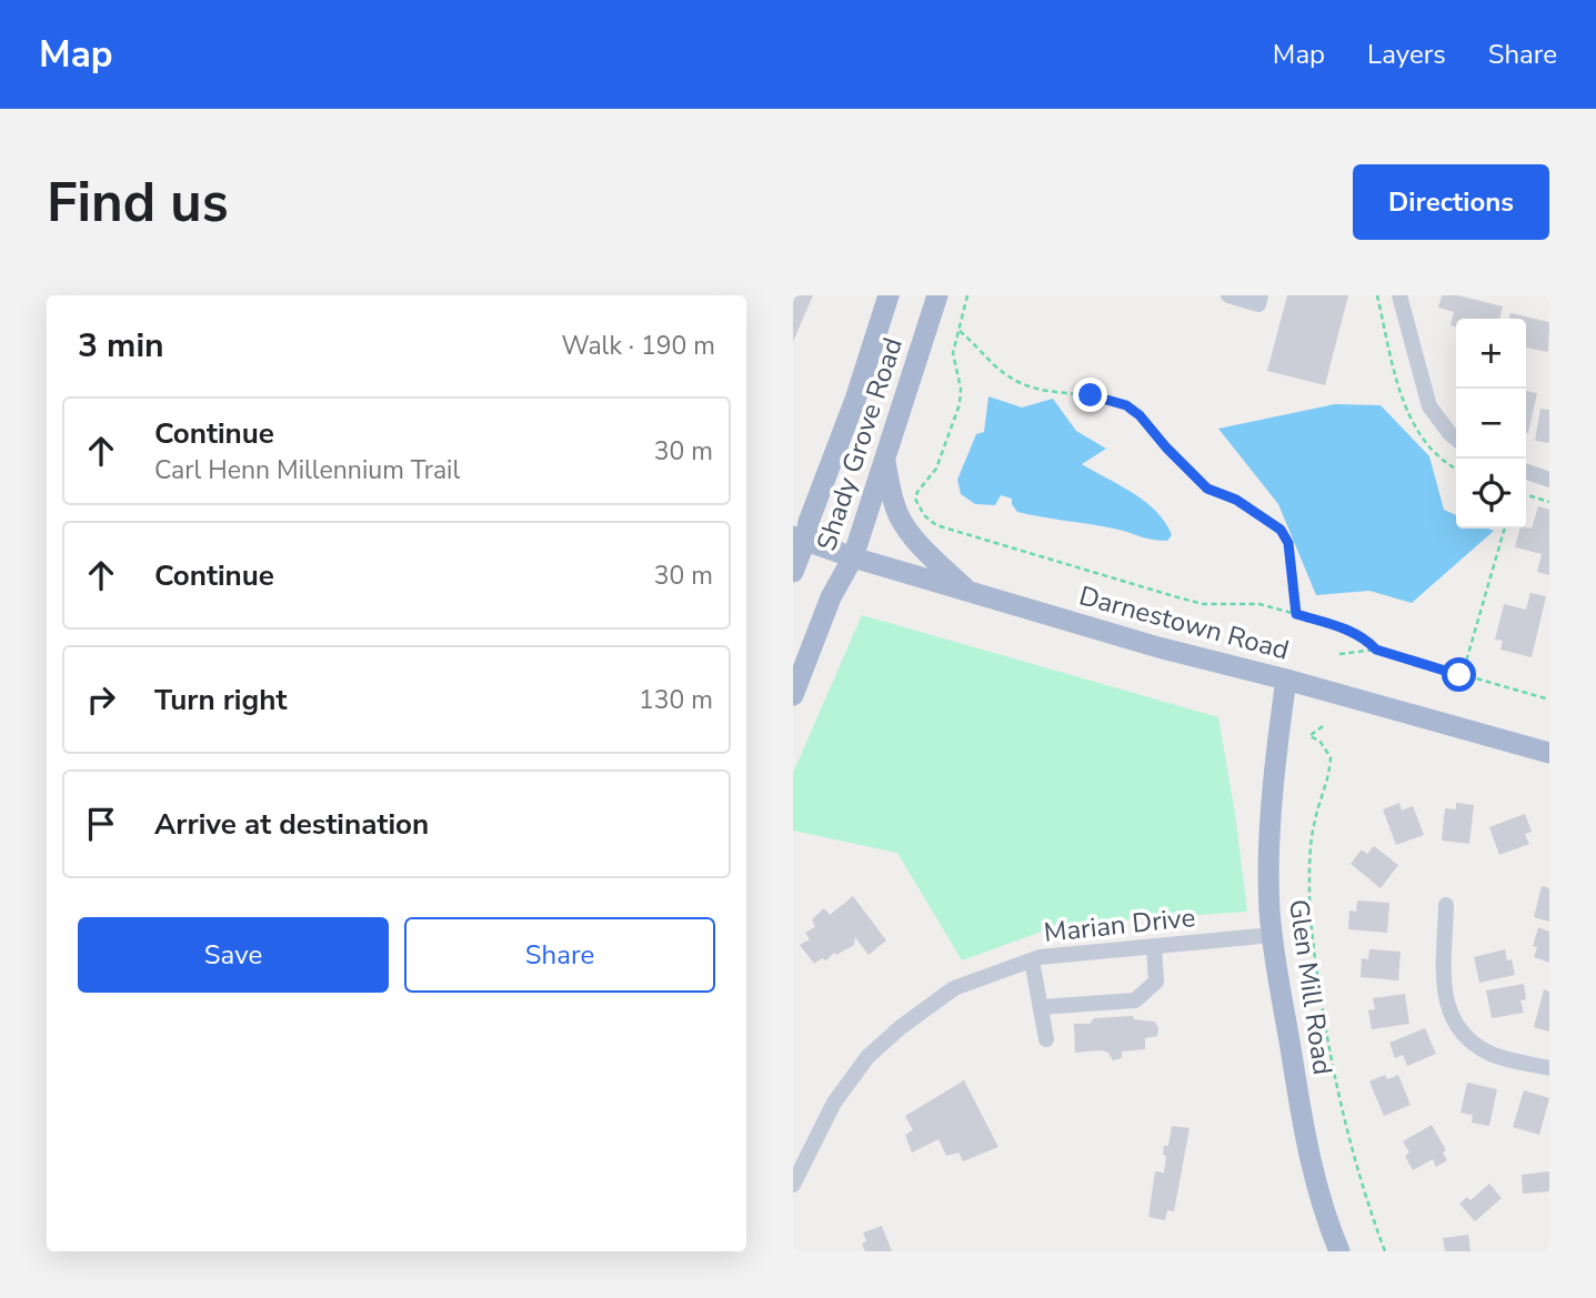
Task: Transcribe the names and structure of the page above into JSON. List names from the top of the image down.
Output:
{
  "streets": {
    "main road": ["Shady Grove Road", "Darnestown Road", "Glen Mill Road"],
    "street": ["Marian Drive"]
  },
  "crossings": [
    ["Shady Grove Road", "Darnestown Road"],
    ["Darnestown Road", "Glen Mill Road"],
    ["Marian Drive", "Glen Mill Road"]
  ],
  "page": {
    "header": "Map",
    "nav": ["Map", "Layers", "Share"],
    "buttons": [
      "Directions",
      ["Save", "Share"]
    ],
    "title": "Find us",
    "heading": ["3 min", "Walk · 190 m"],
    "map_buttons": ["+", "−"],
    "list": [
      ["Continue", "Carl Henn Millennium Trail", "30 m"],
      ["Continue", "30 m"],
      ["Turn right", "130 m"],
      "Arrive at destination"
    ]
  }
}
